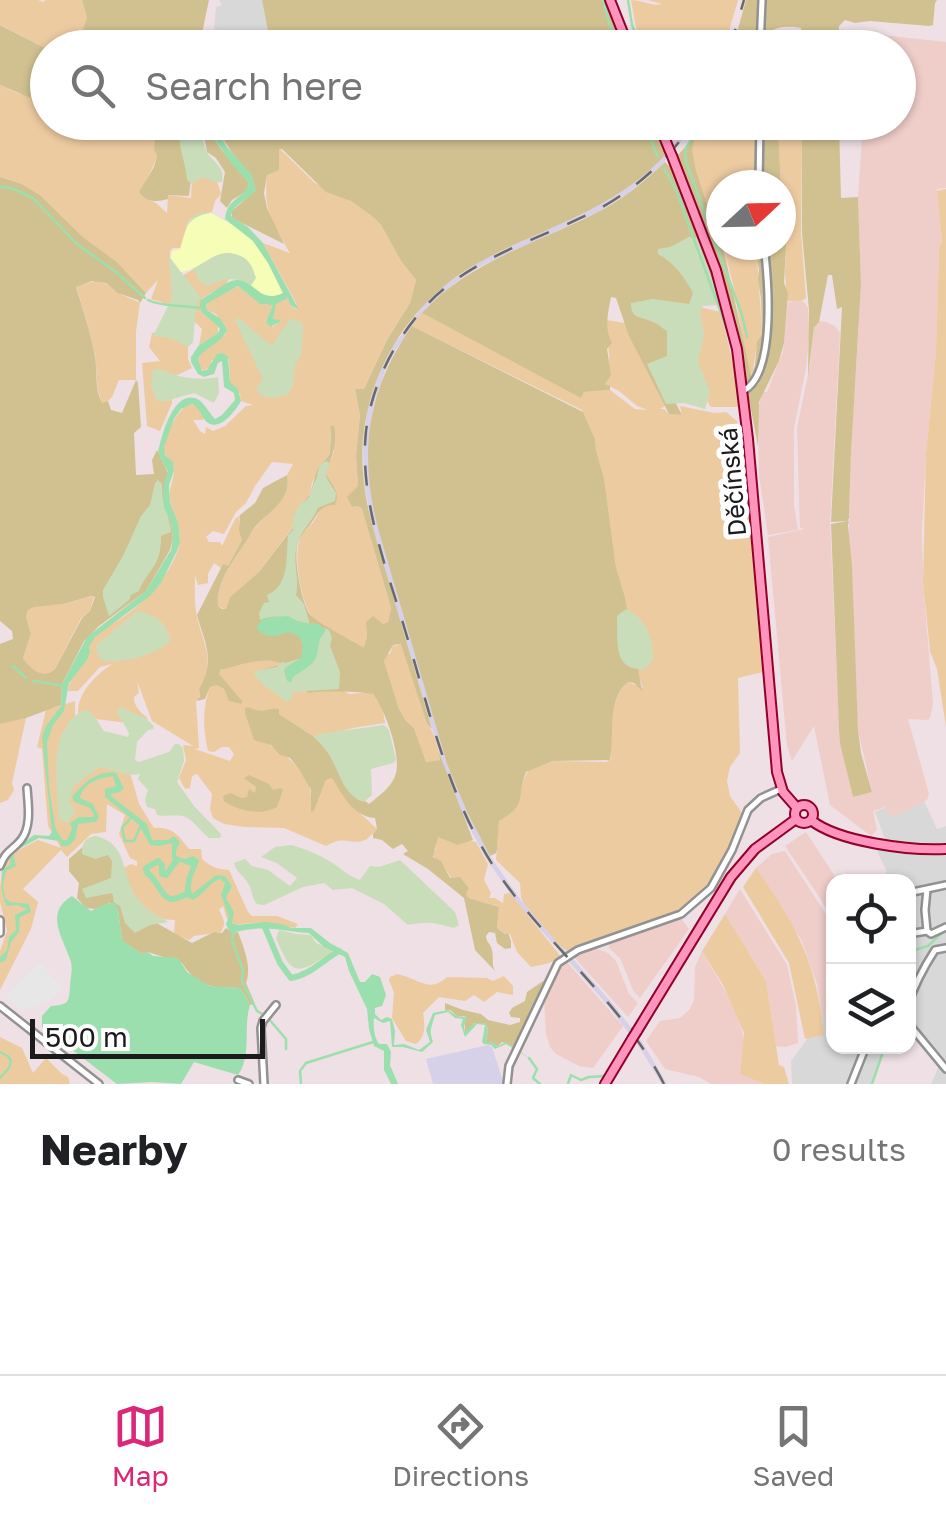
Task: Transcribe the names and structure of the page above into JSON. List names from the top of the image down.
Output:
{
  "streets": {
    "main road": ["Děčínská"]
  },
  "scale_bar": "500 m",
  "north": "right",
  "page": {
    "search": "Search here",
    "scale": "500 m",
    "heading": ["Nearby", "0 results"],
    "nav": ["Map", "Directions", "Saved"]
  }
}
